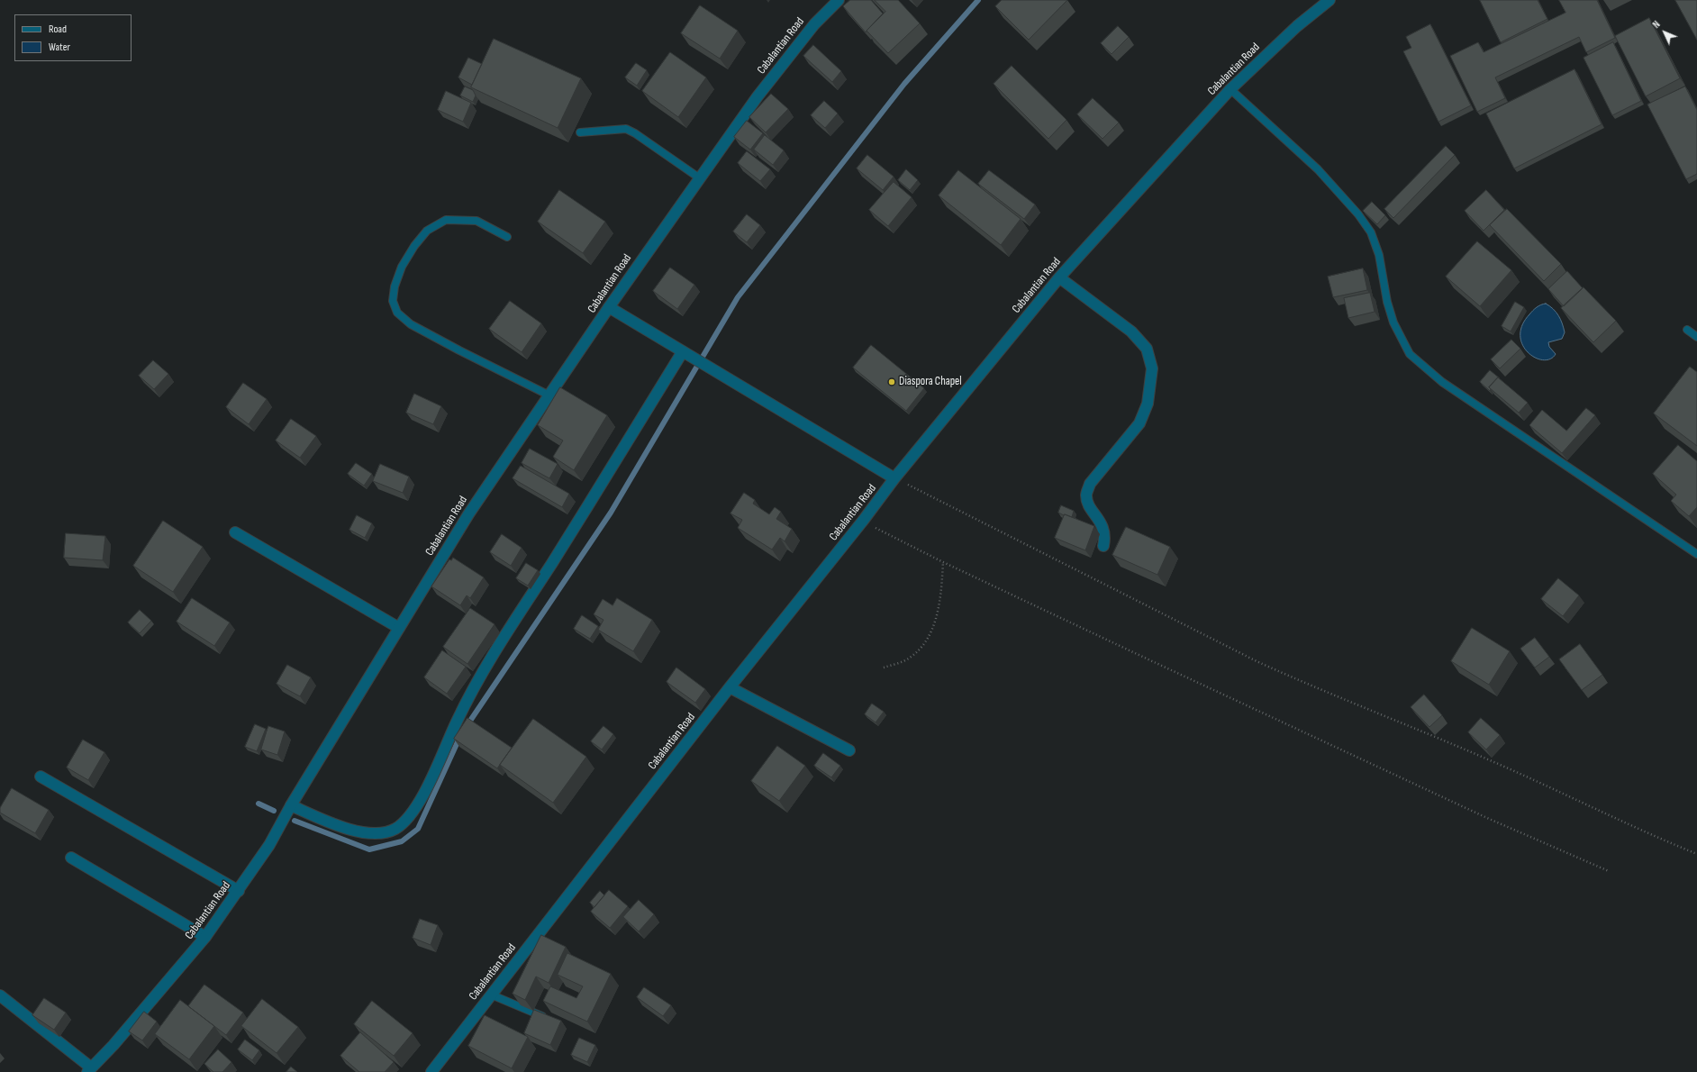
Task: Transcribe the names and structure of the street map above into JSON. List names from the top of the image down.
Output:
{
  "streets": {
    "street": ["Cabalantian Road"]
  },
  "places": ["Diaspora Chapel"],
  "legend": ["Road", "Water"],
  "north": "top left"
}
